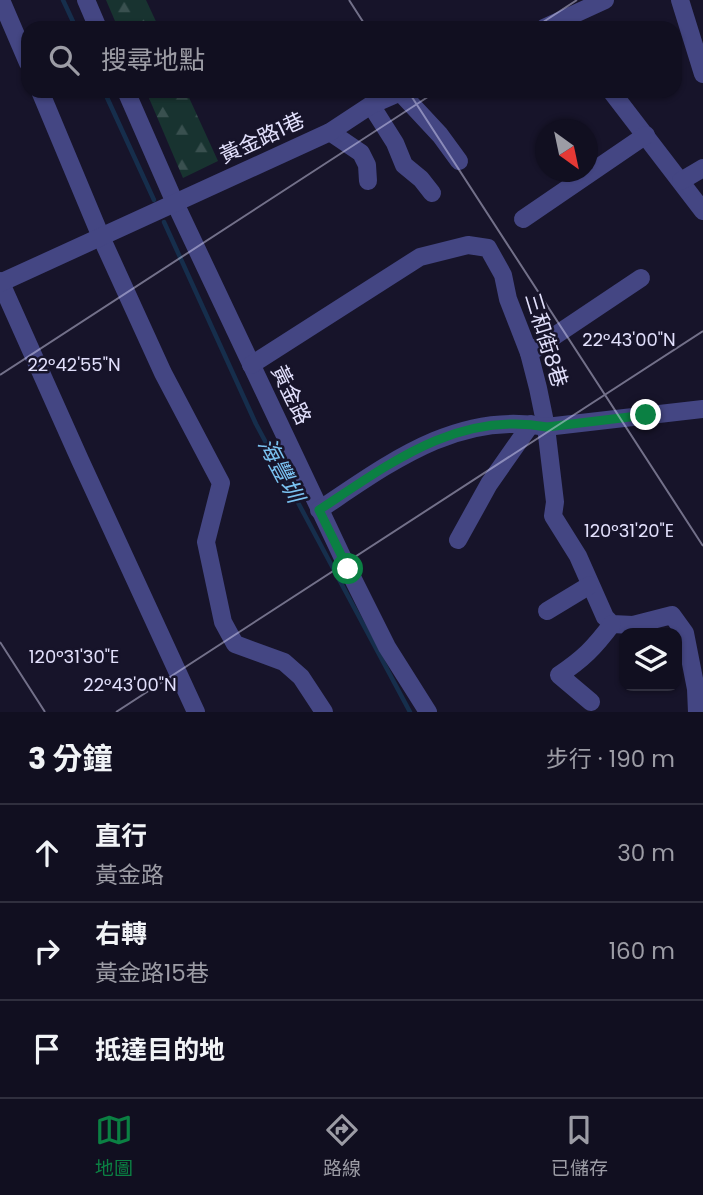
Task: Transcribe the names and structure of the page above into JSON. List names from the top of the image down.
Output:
{
  "streets": {
    "street": ["黃金路1巷", "三和街8巷", "黃金路"]
  },
  "crossings": [
    ["黃金路1巷", "黃金路"],
    ["三和街8巷", "黃金路"]
  ],
  "water": ["海豐圳"],
  "north": "bottom right",
  "page": {
    "search": "搜尋地點",
    "heading": ["3 分鐘", "步行 · 190 m"],
    "list": [
      ["直行", "黃金路", "30 m"],
      ["右轉", "黃金路15巷", "160 m"],
      "抵達目的地"
    ],
    "nav": ["地圖", "路線", "已儲存"]
  },
  "coordinates": [
    "22°43'00\"N",
    "22°42'55\"N",
    "120°31'20\"E",
    "120°31'30\"E"
  ]
}
